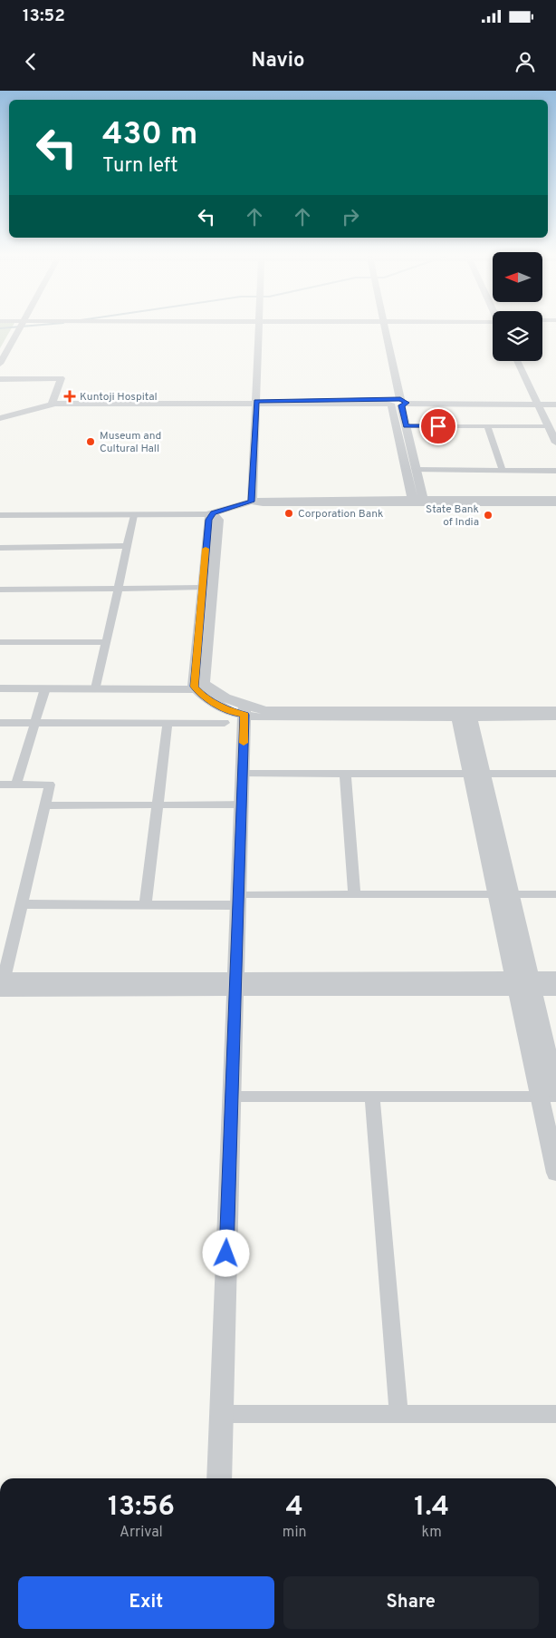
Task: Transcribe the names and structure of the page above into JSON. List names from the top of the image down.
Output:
{
  "places": {
    "health": ["Kuntoji Hospital"],
    "other": ["Museum and Cultural Hall", "Corporation Bank", "State Bank of India"]
  },
  "north": "left",
  "page": {
    "status": "13:52",
    "header": "Navio",
    "turn": ["430 m", "Turn left"],
    "eta": [
      "13:56",
      "Arrival",
      "4",
      "min",
      "1.4",
      "km"
    ],
    "buttons": ["Exit", "Share"]
  }
}
